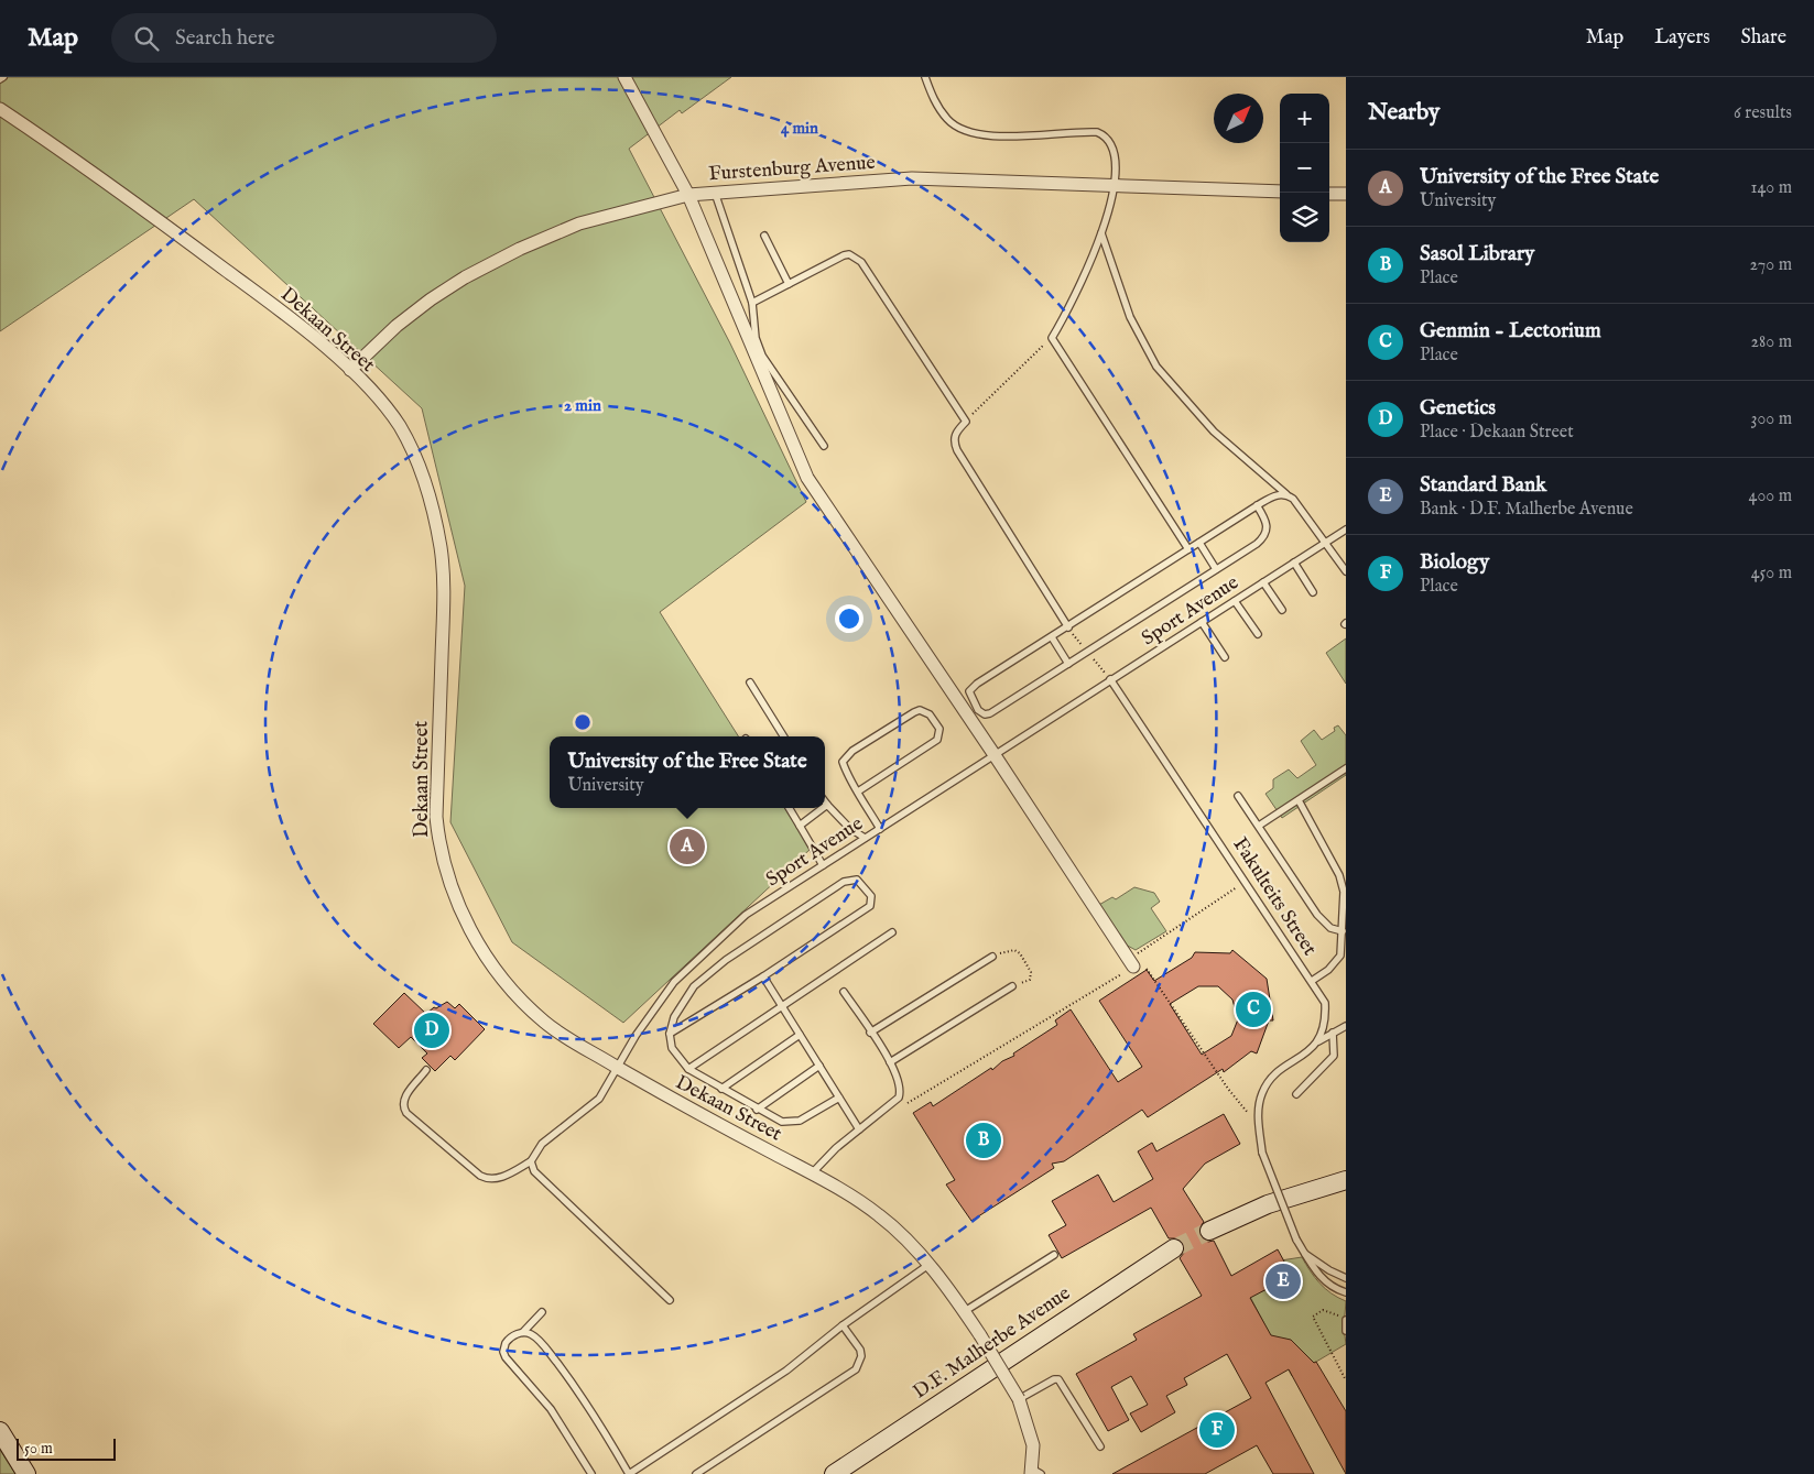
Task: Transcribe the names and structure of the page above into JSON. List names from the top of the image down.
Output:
{
  "streets": {
    "street": ["Furstenburg Avenue", "Dekaan Street", "D.F. Malherbe Avenue"],
    "lane": ["Sport Avenue", "Fakulteits Street"]
  },
  "crossings": [
    ["Furstenburg Avenue", "Dekaan Street"],
    ["Dekaan Street", "Sport Avenue"],
    ["Sport Avenue", "Fakulteits Street"]
  ],
  "scale_bar": "50 m",
  "north": "top right",
  "page": {
    "header": "Map",
    "search": "Search here",
    "nav": ["Map", "Layers", "Share"],
    "heading": ["Nearby", "6 results"],
    "map_buttons": ["+", "−"],
    "list": [
      {
        "mark": "A",
        "name": "University of the Free State",
        "note": "University",
        "value": "140 m"
      },
      {
        "mark": "B",
        "name": "Sasol Library",
        "note": "Place",
        "value": "270 m"
      },
      {
        "mark": "C",
        "name": "Genmin - Lectorium",
        "note": "Place",
        "value": "280 m"
      },
      {
        "mark": "D",
        "name": "Genetics",
        "note": "Place · Dekaan Street",
        "value": "300 m"
      },
      {
        "mark": "E",
        "name": "Standard Bank",
        "note": "Bank · D.F. Malherbe Avenue",
        "value": "400 m"
      },
      {
        "mark": "F",
        "name": "Biology",
        "note": "Place",
        "value": "450 m"
      }
    ],
    "popup": ["University of the Free State", "University"],
    "pins": [
      "A",
      "C",
      "D",
      "B",
      "E",
      "F"
    ],
    "scale": "50 m"
  },
  "rings": ["4 min", "2 min"]
}
